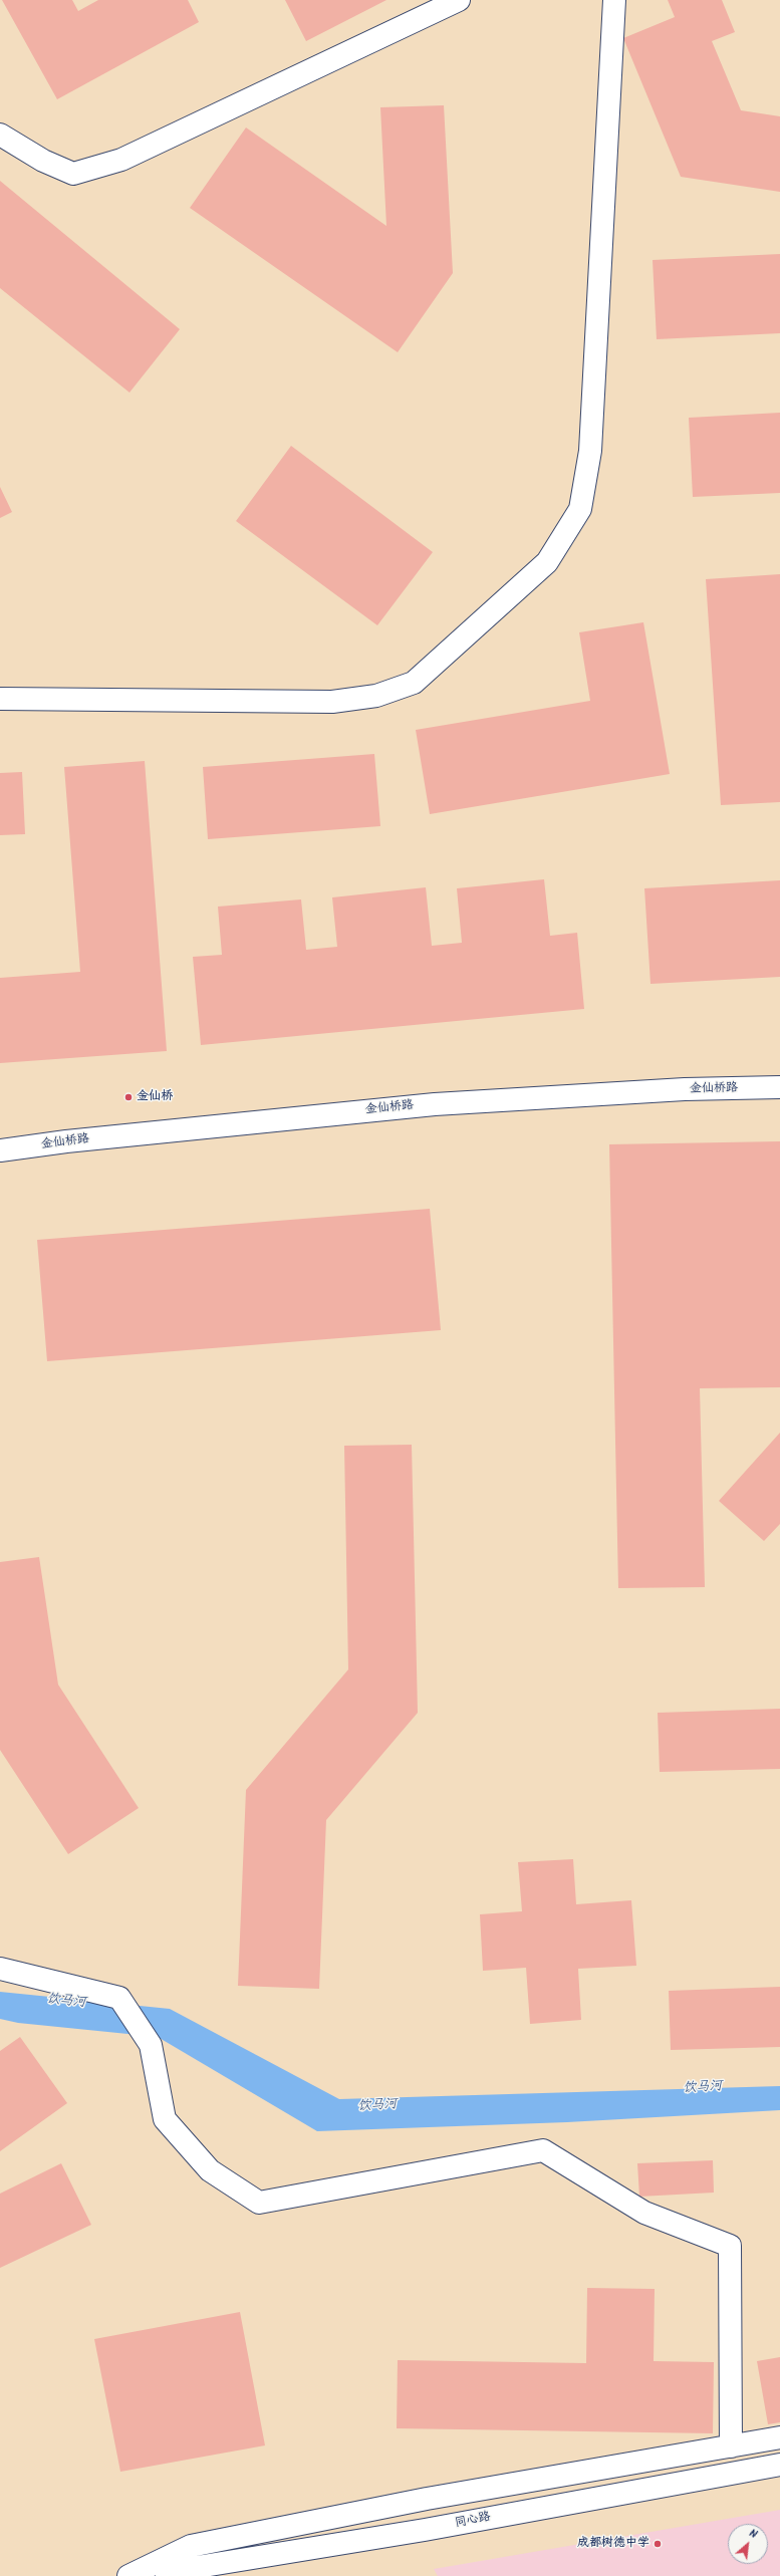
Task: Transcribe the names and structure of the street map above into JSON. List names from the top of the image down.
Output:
{
  "streets": {
    "street": ["金仙桥路", "同心路"]
  },
  "water": ["饮马河"],
  "places": ["金仙桥", "成都树德中学"],
  "north": "top right"
}
